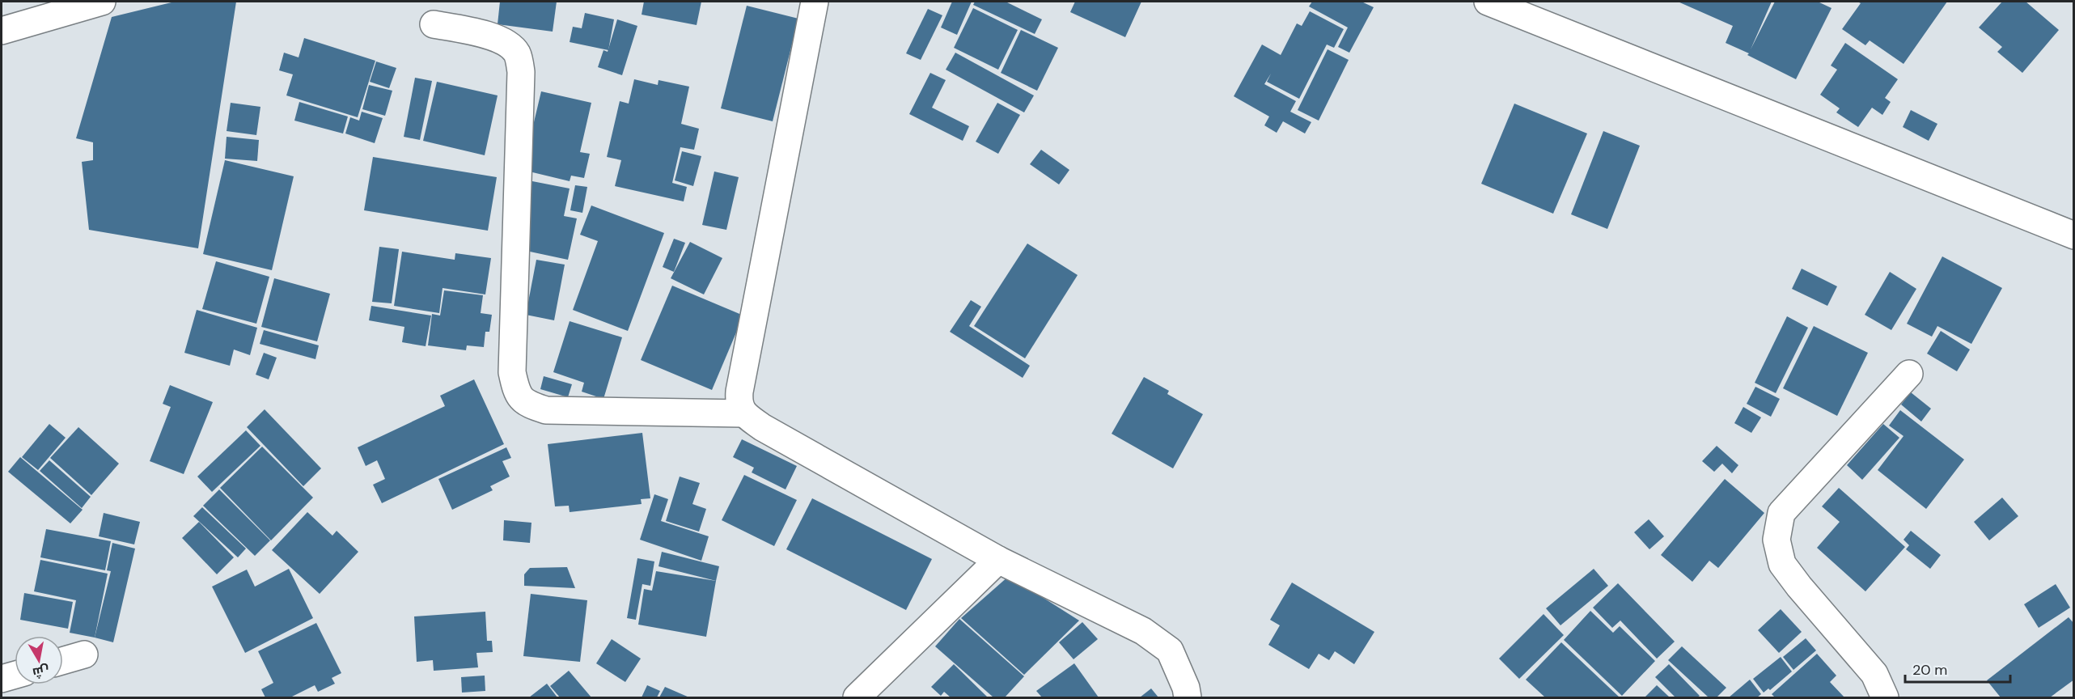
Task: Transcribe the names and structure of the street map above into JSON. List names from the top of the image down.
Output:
{
  "scale_bar": "20 m",
  "north": "bottom"
}
